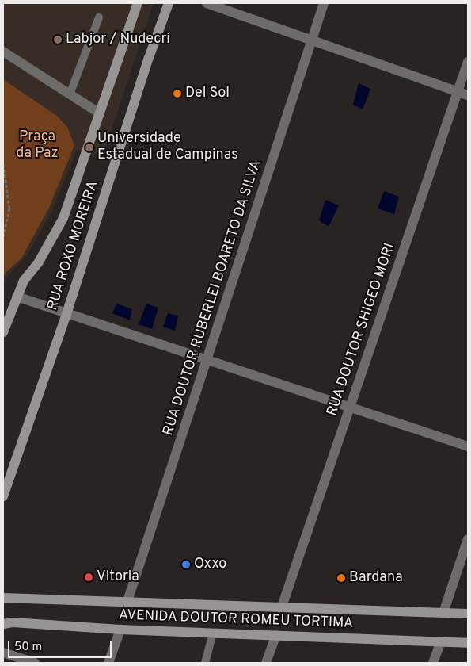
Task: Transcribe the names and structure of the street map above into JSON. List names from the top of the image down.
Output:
{
  "streets": {
    "main road": ["RUA ROXO MOREIRA", "AVENIDA DOUTOR ROMEU TORTIMA"],
    "street": ["RUA DOUTOR RUBERLEI BOARETO DA SILVA", "RUA DOUTOR SHIGEO MORI"]
  },
  "crossings": [
    ["RUA DOUTOR RUBERLEI BOARETO DA SILVA", "AVENIDA DOUTOR ROMEU TORTIMA"],
    ["RUA DOUTOR SHIGEO MORI", "AVENIDA DOUTOR ROMEU TORTIMA"]
  ],
  "parks": ["Praça da Paz"],
  "places": [
    "Labjor / Nudecri",
    "Del Sol",
    "Universidade Estadual de Campinas",
    "Oxxo",
    "Vitoria",
    "Bardana"
  ],
  "scale_bar": "50 m"
}
